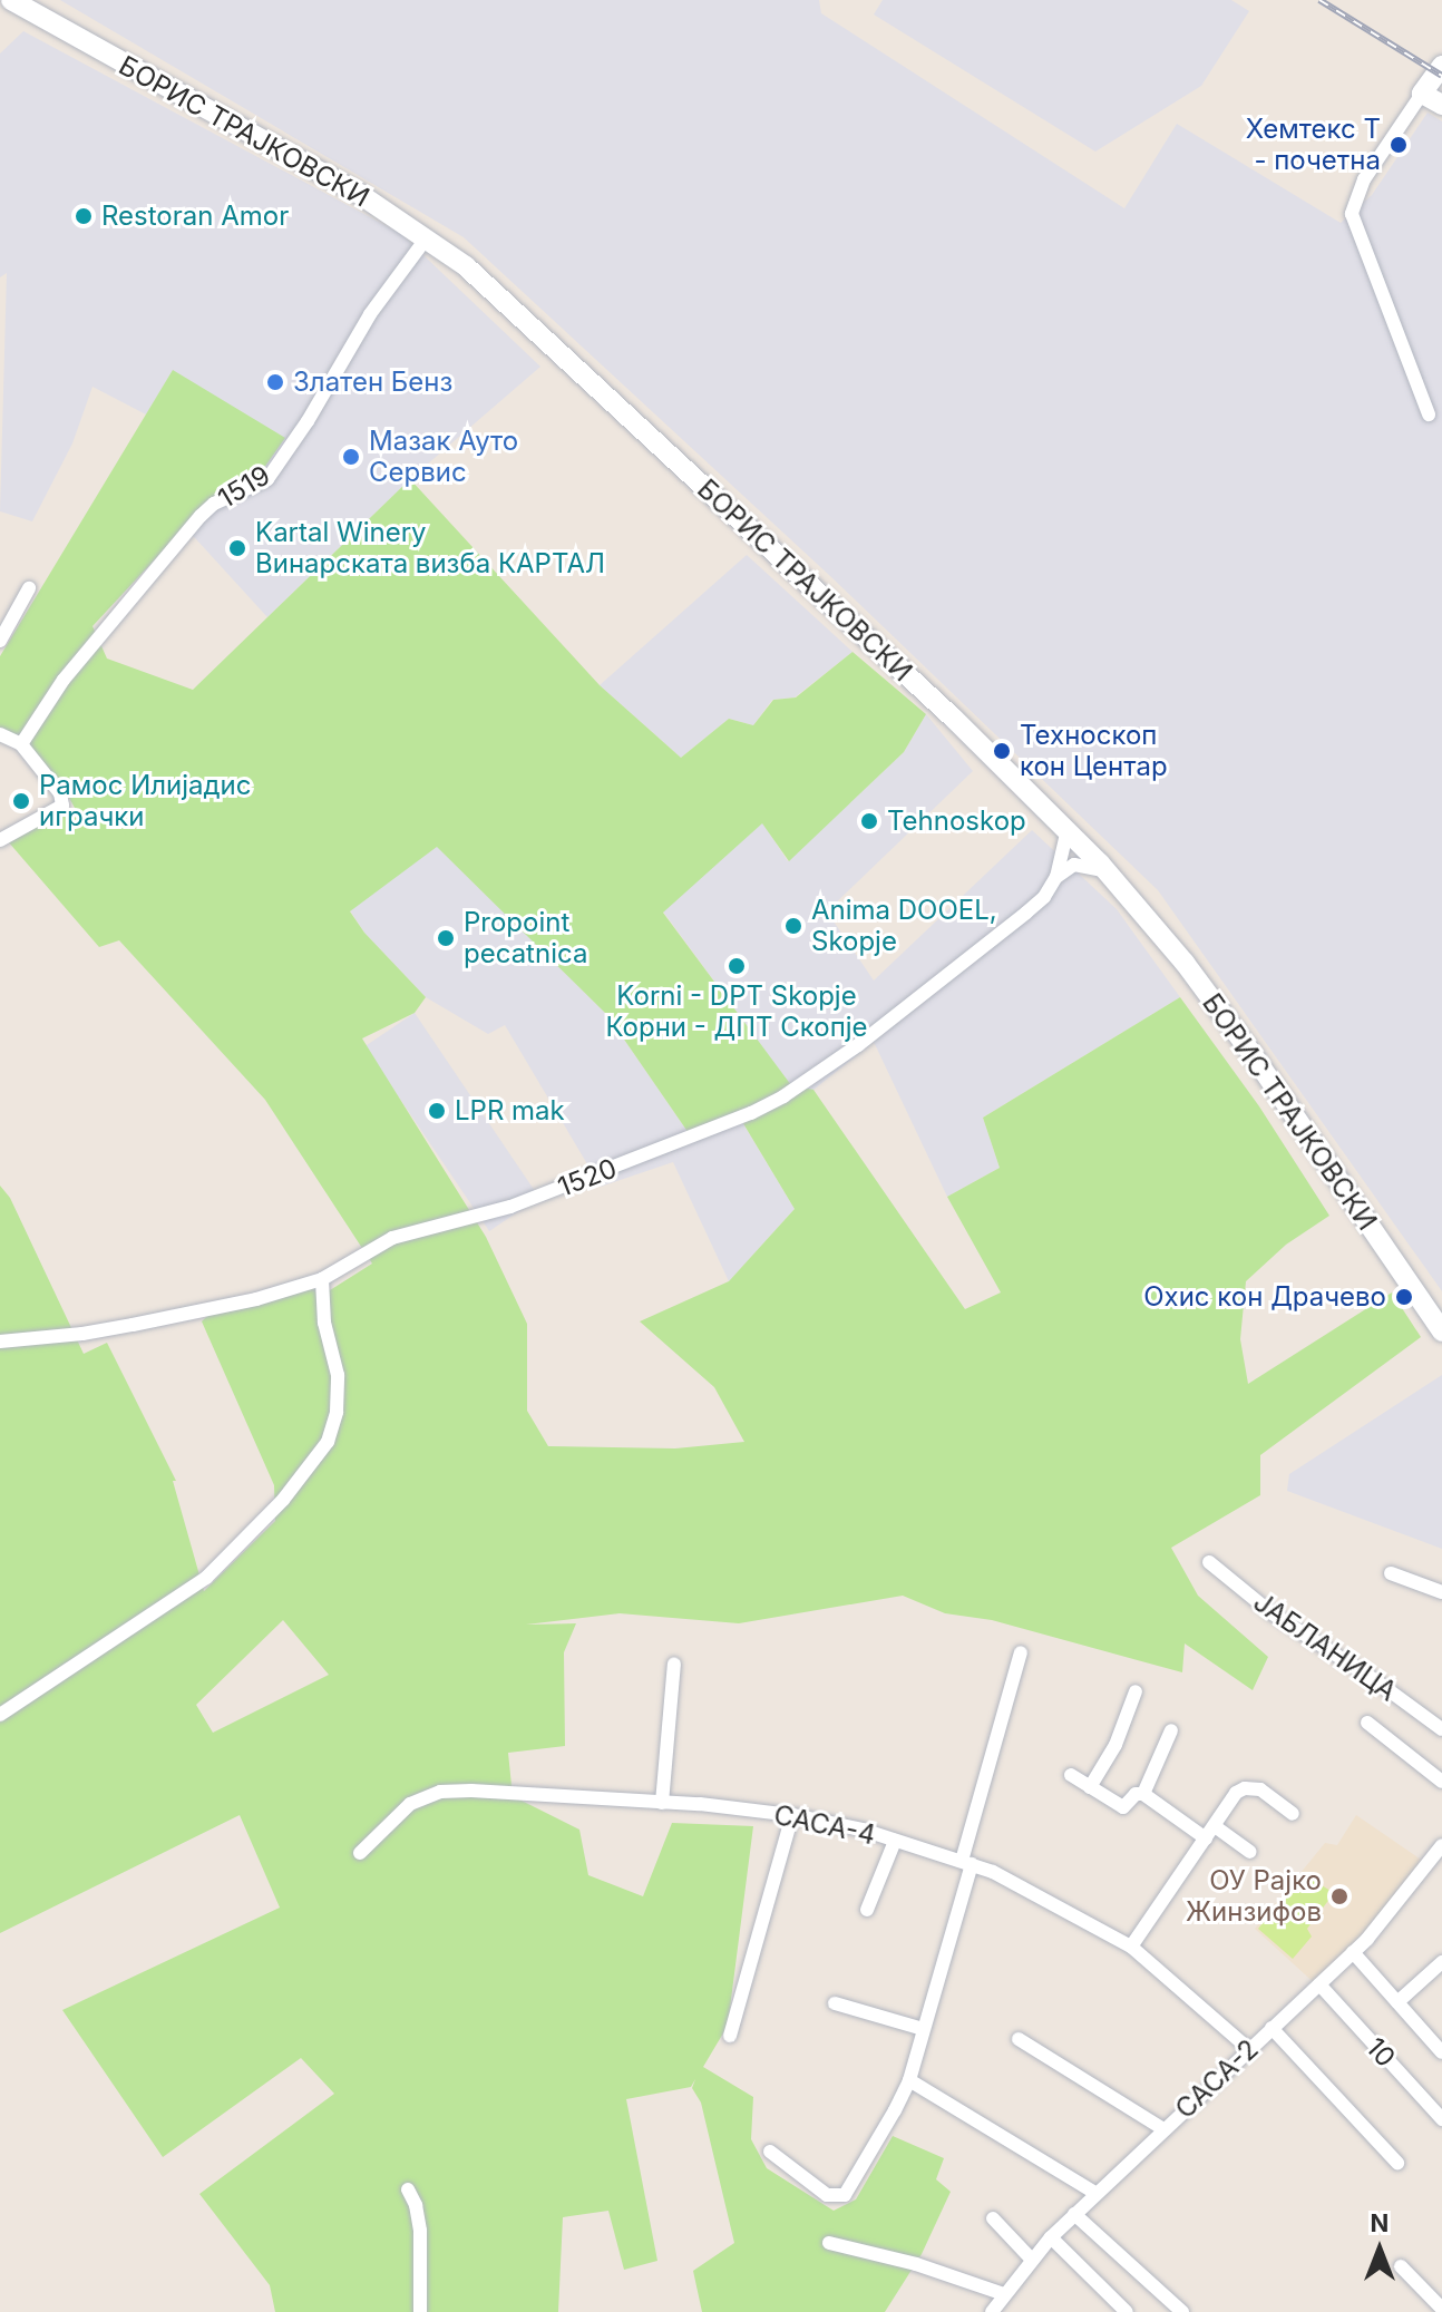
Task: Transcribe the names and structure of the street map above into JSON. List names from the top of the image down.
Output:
{
  "streets": {
    "main road": ["БОРИС ТРАЈКОВСКИ"],
    "street": [
      "1519",
      "1520",
      "ЈАБЛАНИЦА",
      "САСА-4",
      "10",
      "САСА-2"
    ]
  },
  "crossings": [
    ["БОРИС ТРАЈКОВСКИ", "1519"],
    ["БОРИС ТРАЈКОВСКИ", "1520"],
    ["САСА-4", "САСА-2"],
    ["10", "САСА-2"]
  ],
  "places": [
    "Хемтекс Т - почетна",
    "Restoran Amor",
    "Златен Бенз",
    "Мазак Ауто Сервис",
    "Kartal Winery Винарската визба КАРТАЛ",
    "Техноскоп кон Центар",
    "Рамос Илијадис играчки",
    "Tehnoskop",
    "Anima DOOEL, Skopje",
    "Propoint pecatnica",
    "Korni - DPT Skopje Корни - ДПТ Скопје",
    "LPR mak",
    "Охис кон Драчево",
    "ОУ Рајко Жинзифов"
  ],
  "north": "top"
}
